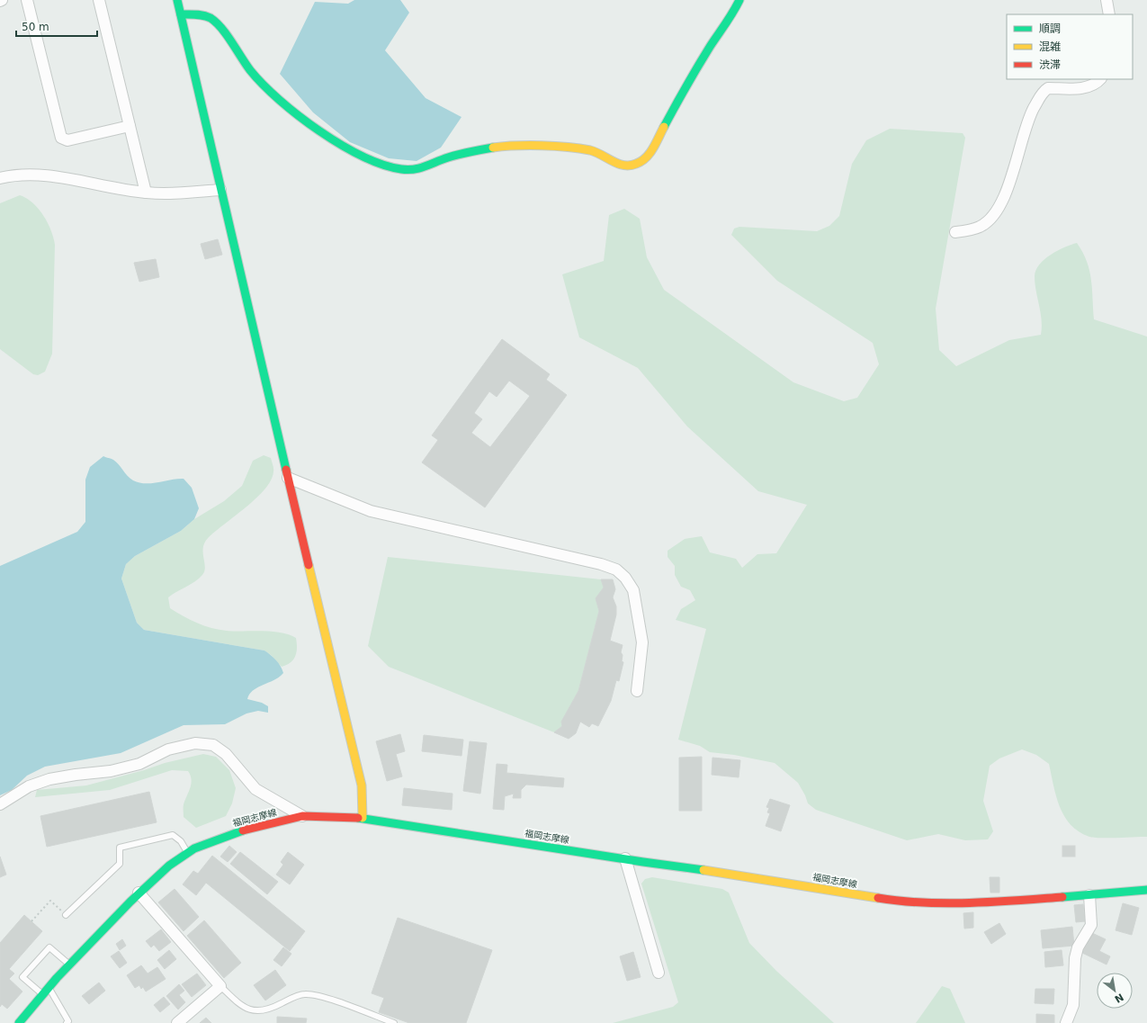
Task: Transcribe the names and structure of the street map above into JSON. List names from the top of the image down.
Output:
{
  "streets": {
    "street": ["福岡志摩線"]
  },
  "legend": ["順調", "混雑", "渋滞"],
  "scale_bar": "50 m",
  "north": "bottom right"
}
